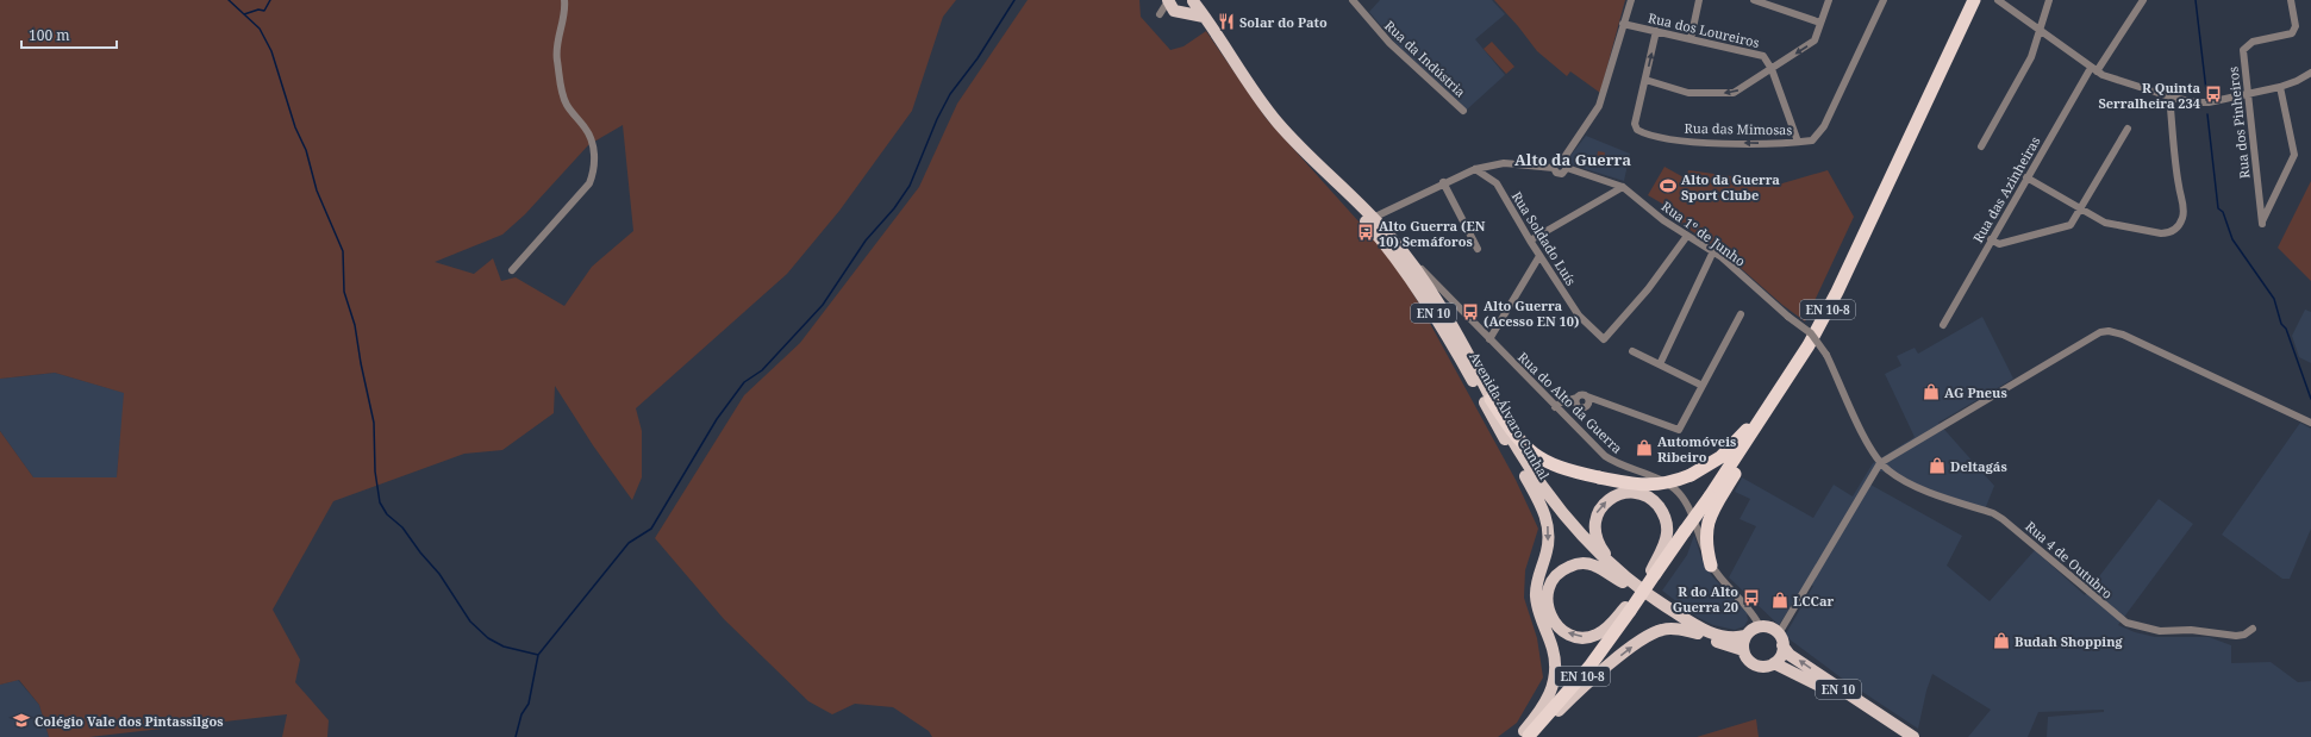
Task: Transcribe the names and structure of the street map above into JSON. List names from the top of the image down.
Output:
{
  "streets": {
    "highway": ["EN 10-8"],
    "main road": ["EN 10", "Avenida Álvaro Cunhal"],
    "street": [
      "Rua dos Loureiros",
      "Rua da Indústria",
      "Rua dos Pinheiros",
      "Rua das Mimosas",
      "Rua das Azinheiras",
      "Rua 1º de Junho",
      "Rua Soldado Luís",
      "Rua do Alto da Guerra",
      "Rua 4 de Outubro"
    ]
  },
  "crossings": [
    ["Rua dos Loureiros", "Rua das Mimosas"],
    ["Rua 1º de Junho", "Rua Soldado Luís"],
    ["Rua 1º de Junho", "Rua 4 de Outubro"],
    ["EN 10", "Rua do Alto da Guerra"],
    ["EN 10", "Avenida Álvaro Cunhal"],
    ["Rua do Alto da Guerra", "Avenida Álvaro Cunhal"]
  ],
  "districts": ["Alto da Guerra"],
  "places": {
    "restaurant": ["Solar do Pato"],
    "bus stop": [
      "R Quinta Serralheira 234",
      "Alto Guerra (EN 10) Semáforos",
      "Alto Guerra (Acesso EN 10)",
      "R do Alto Guerra 20"
    ],
    "sports": ["Alto da Guerra Sport Clube"],
    "shop": [
      "AG Pneus",
      "Automóveis Ribeiro",
      "Deltagás",
      "LCCar",
      "Budah Shopping"
    ],
    "school or university": ["Colégio Vale dos Pintassilgos"]
  },
  "scale_bar": "100 m"
}
